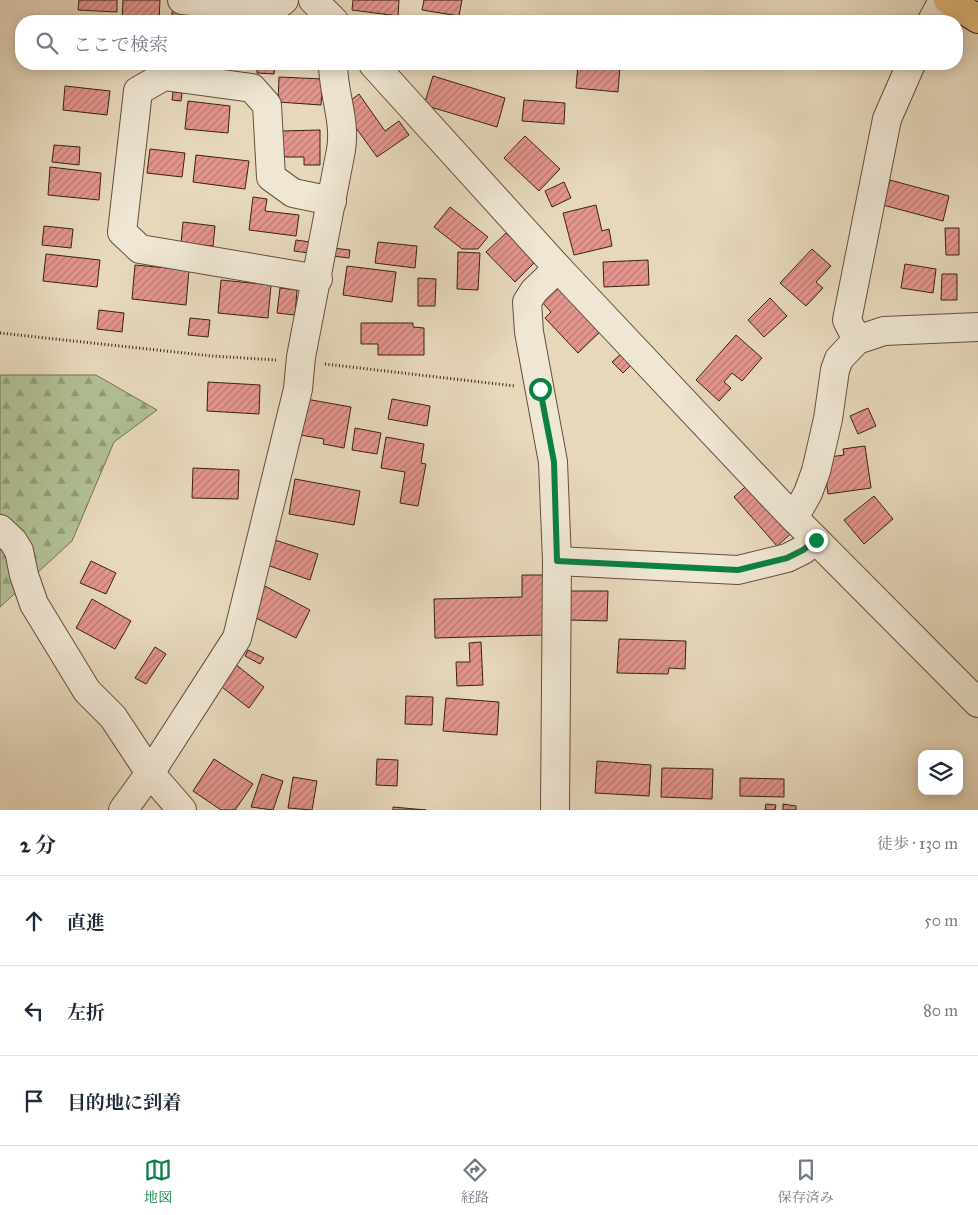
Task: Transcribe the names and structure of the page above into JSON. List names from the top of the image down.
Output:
{
  "page": {
    "search": "ここで検索",
    "heading": ["2 分", "徒歩 · 130 m"],
    "list": [
      ["直進", "50 m"],
      ["左折", "80 m"],
      "目的地に到着"
    ],
    "nav": ["地図", "経路", "保存済み"]
  }
}
